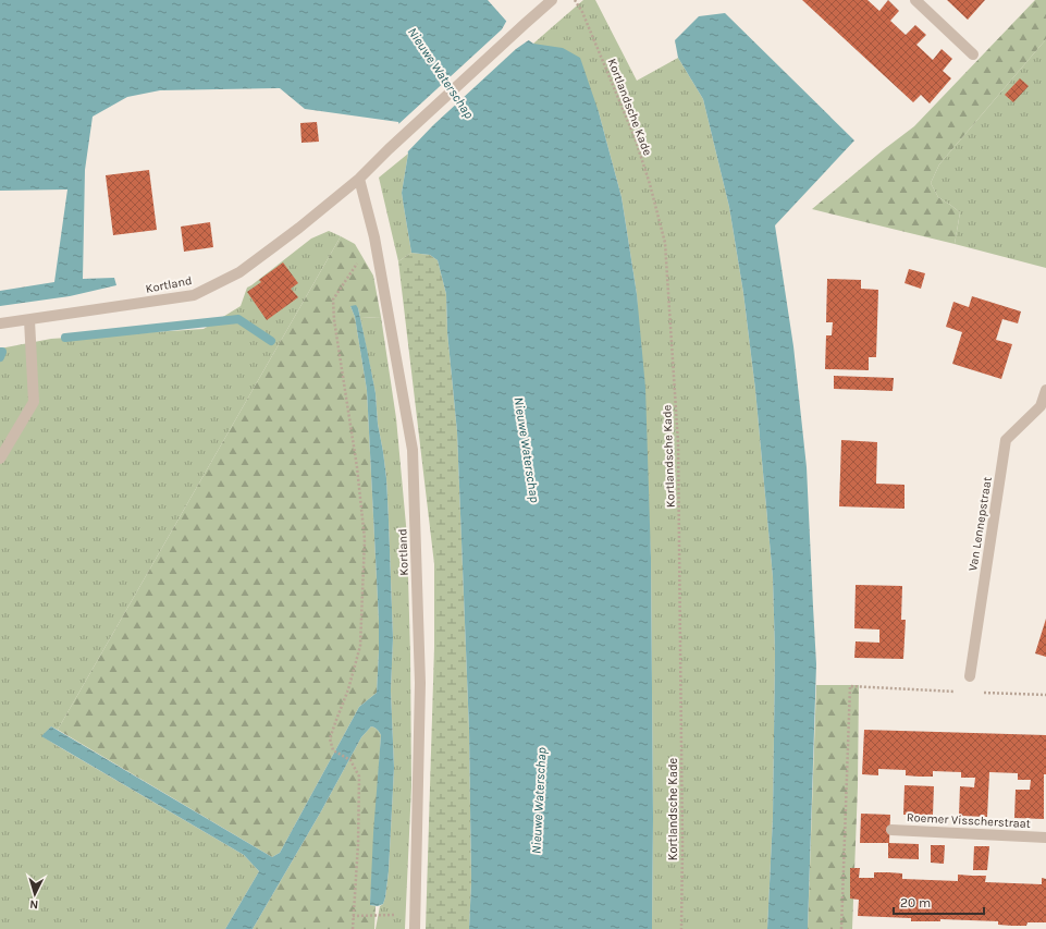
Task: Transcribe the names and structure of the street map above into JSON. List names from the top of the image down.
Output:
{
  "streets": {
    "street": ["Kortland", "Van Lennepstraat", "Roemer Visscherstraat"],
    "path": ["Kortlandsche Kade"]
  },
  "water": ["Nieuwe Waterschap"],
  "scale_bar": "20 m",
  "north": "bottom"
}
